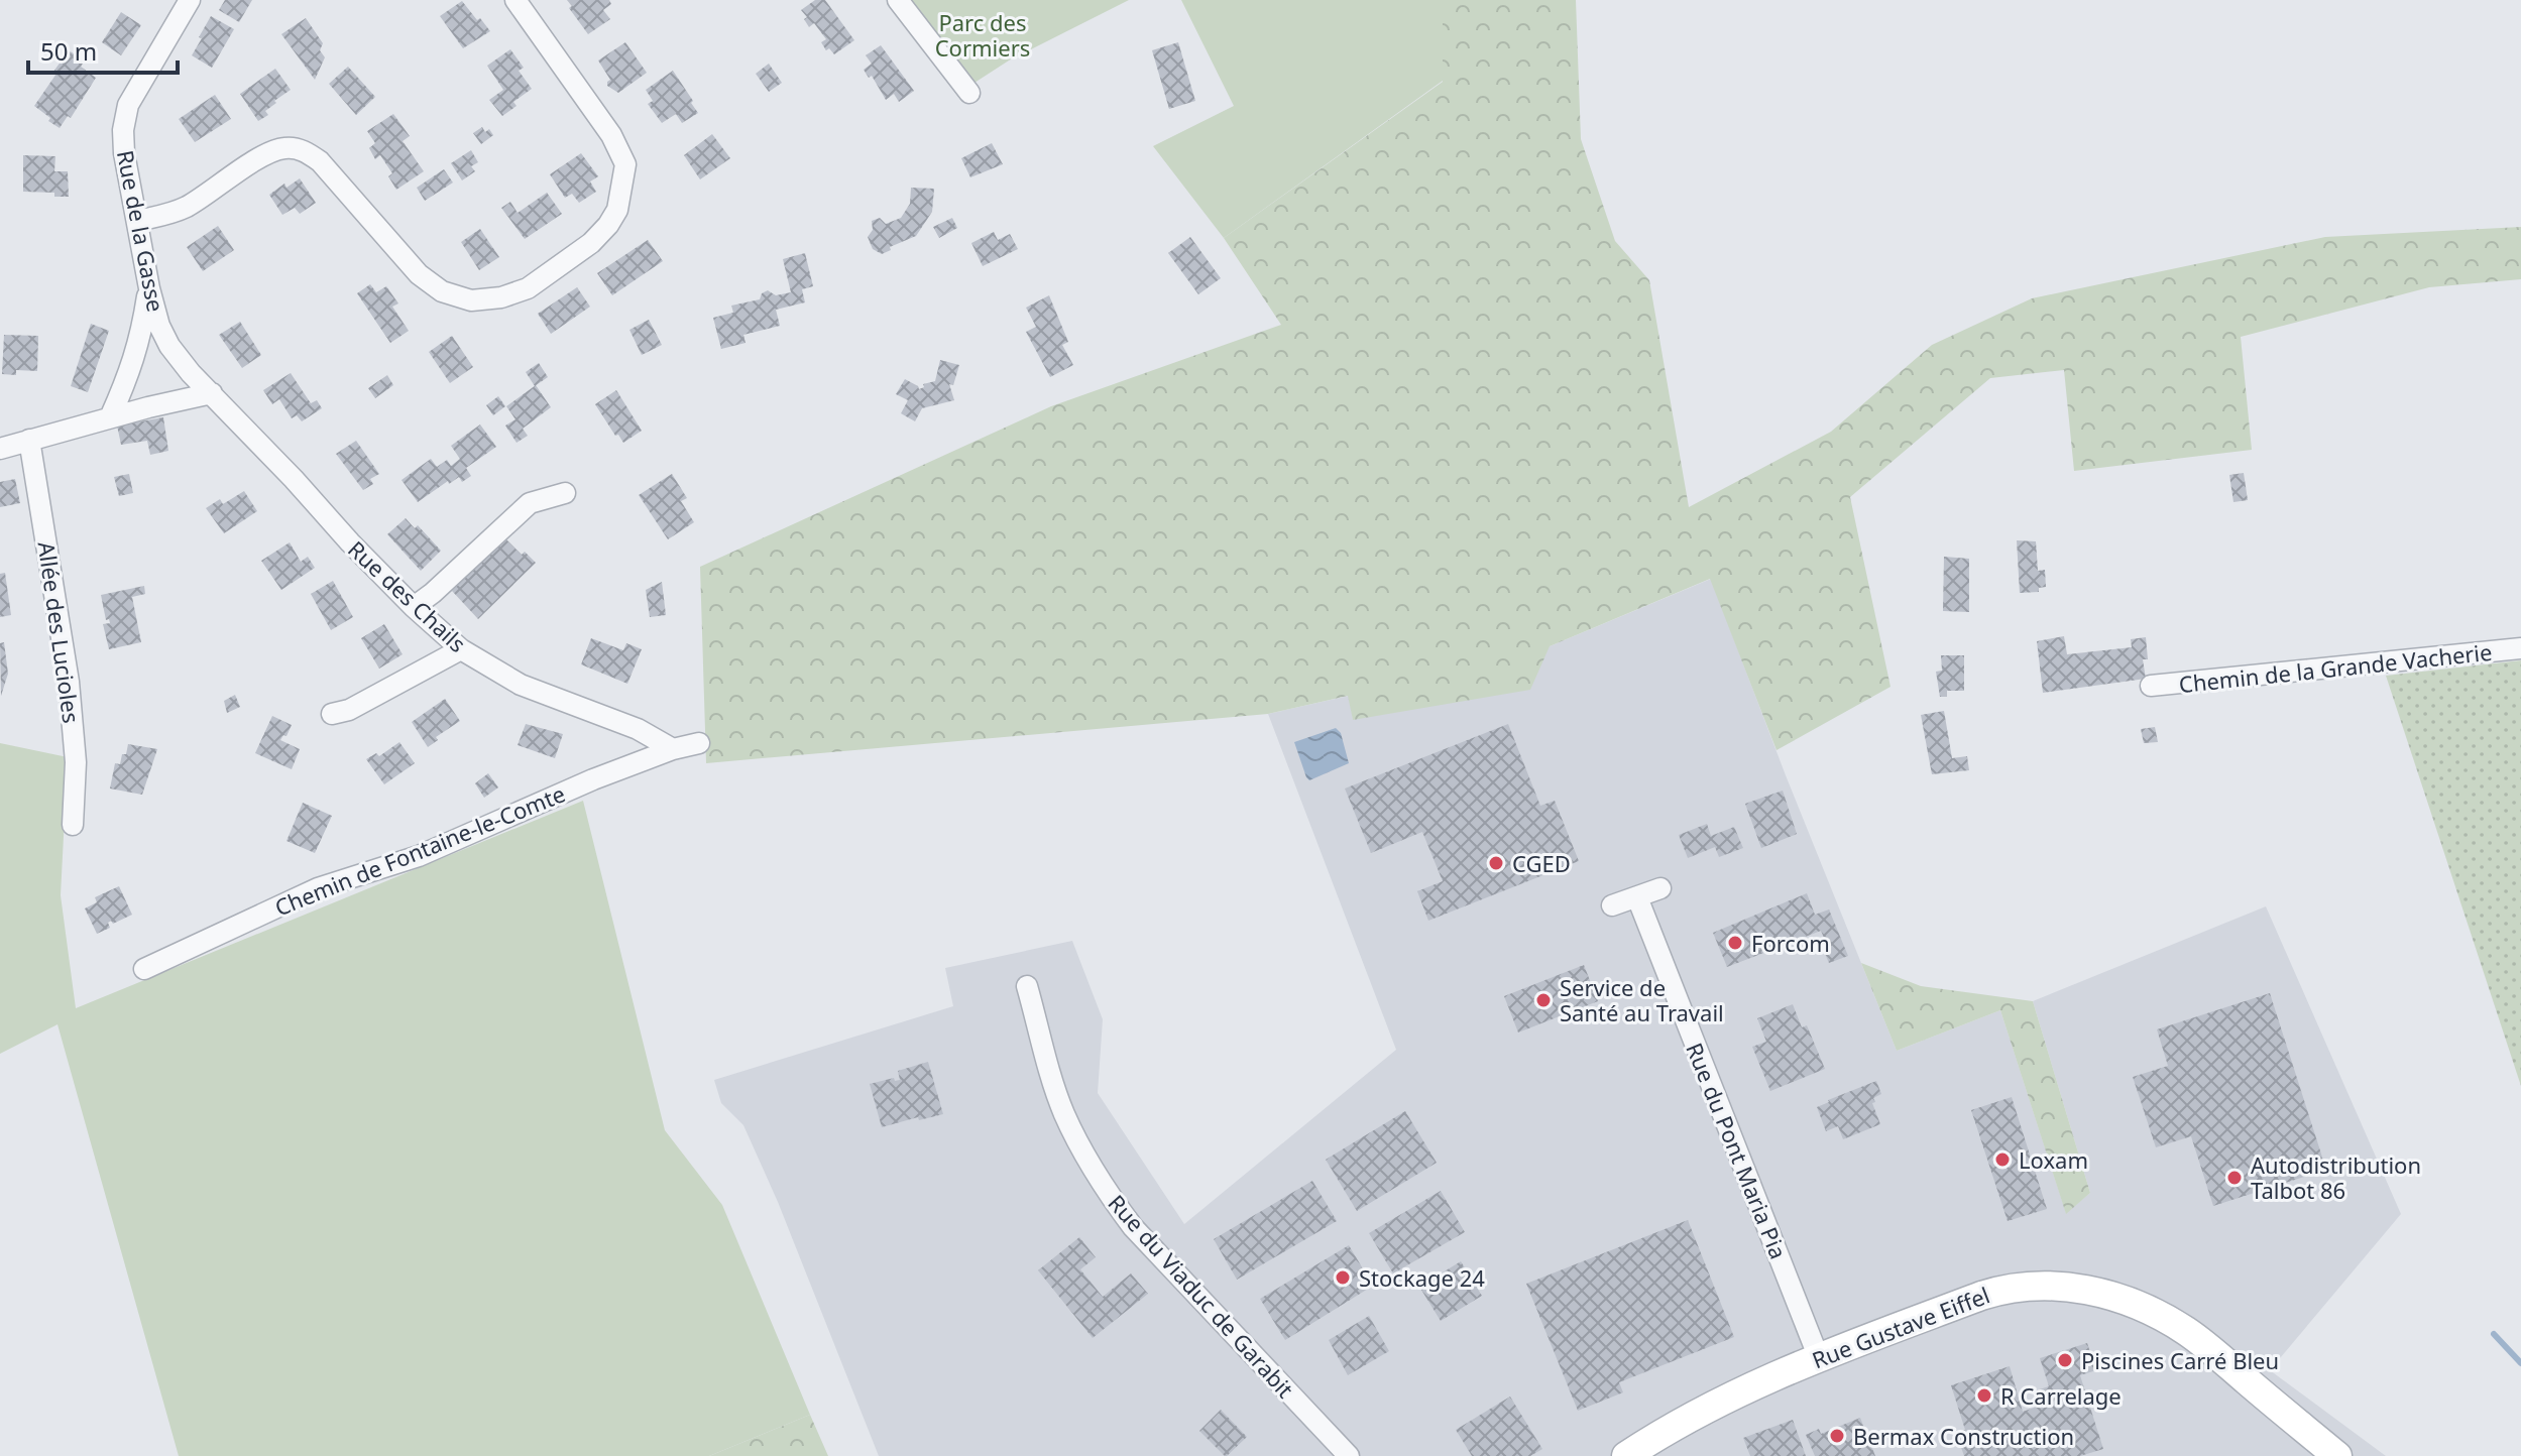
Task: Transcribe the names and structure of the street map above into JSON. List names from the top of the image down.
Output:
{
  "streets": {
    "street": [
      "Rue de la Gasse",
      "Rue des Chails",
      "Allée des Lucioles",
      "Chemin de la Grande Vacherie",
      "Chemin de Fontaine-le-Comte",
      "Rue du Pont Maria Pia",
      "Rue du Viaduc de Garabit",
      "Rue Gustave Eiffel"
    ]
  },
  "crossings": [
    ["Rue de la Gasse", "Rue des Chails"],
    ["Rue des Chails", "Chemin de Fontaine-le-Comte"],
    ["Rue du Pont Maria Pia", "Rue Gustave Eiffel"]
  ],
  "parks": ["Parc des Cormiers"],
  "places": [
    "CGED",
    "Forcom",
    "Service de Santé au Travail",
    "Loxam",
    "Autodistribution Talbot 86",
    "Stockage 24",
    "Piscines Carré Bleu",
    "R Carrelage",
    "Bermax Construction"
  ],
  "scale_bar": "50 m"
}
